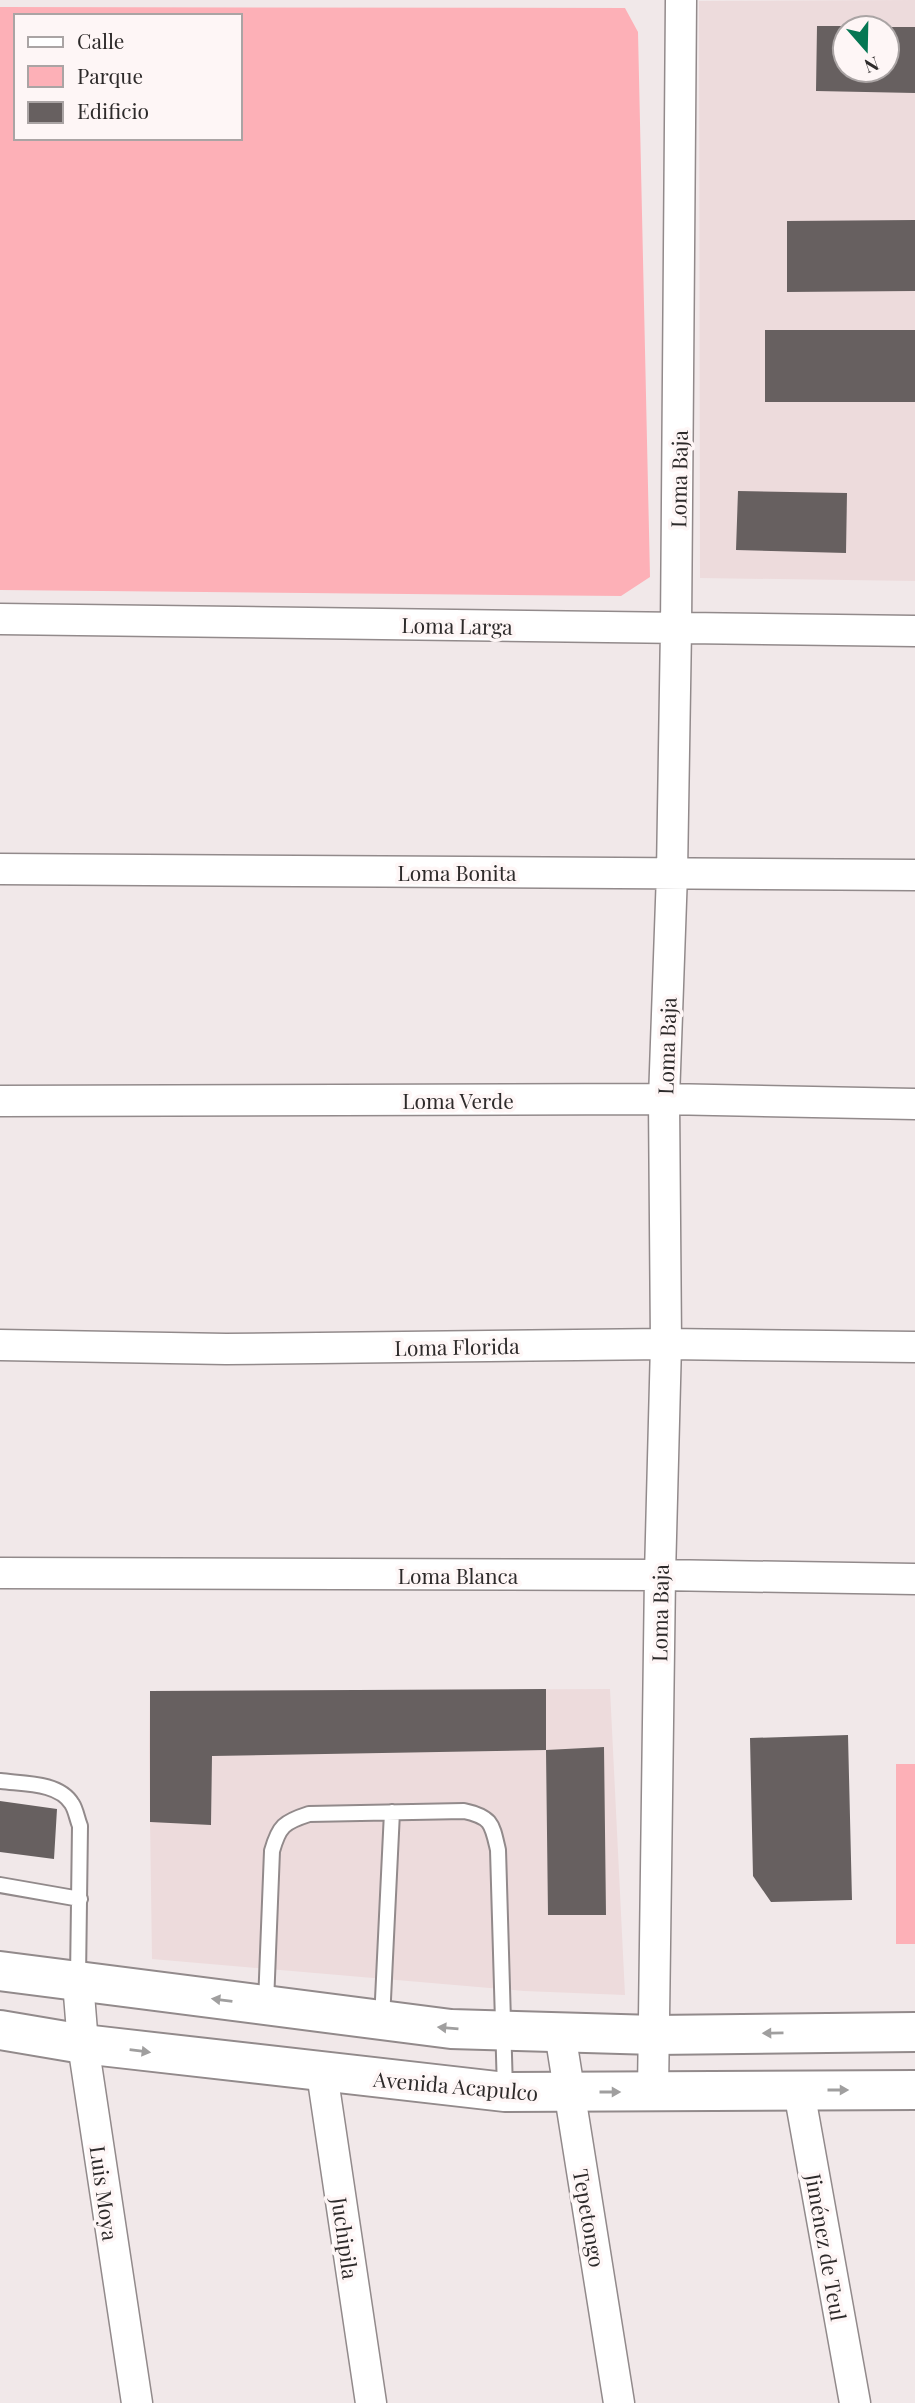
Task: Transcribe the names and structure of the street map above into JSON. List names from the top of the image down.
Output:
{
  "streets": {
    "main road": ["Avenida Acapulco"],
    "street": [
      "Loma Baja",
      "Loma Larga",
      "Loma Bonita",
      "Loma Verde",
      "Loma Florida",
      "Loma Blanca",
      "Luis Moya",
      "Tepetongo",
      "Juchipila",
      "Jiménez de Teul"
    ]
  },
  "crossings": [
    ["Loma Baja", "Loma Larga"],
    ["Loma Baja", "Loma Bonita"],
    ["Loma Baja", "Loma Verde"],
    ["Loma Baja", "Loma Florida"],
    ["Loma Baja", "Loma Blanca"],
    ["Loma Baja", "Avenida Acapulco"],
    ["Avenida Acapulco", "Luis Moya"],
    ["Avenida Acapulco", "Tepetongo"],
    ["Avenida Acapulco", "Juchipila"],
    ["Avenida Acapulco", "Jiménez de Teul"]
  ],
  "legend": ["Calle", "Parque", "Edificio"],
  "north": "bottom"
}
